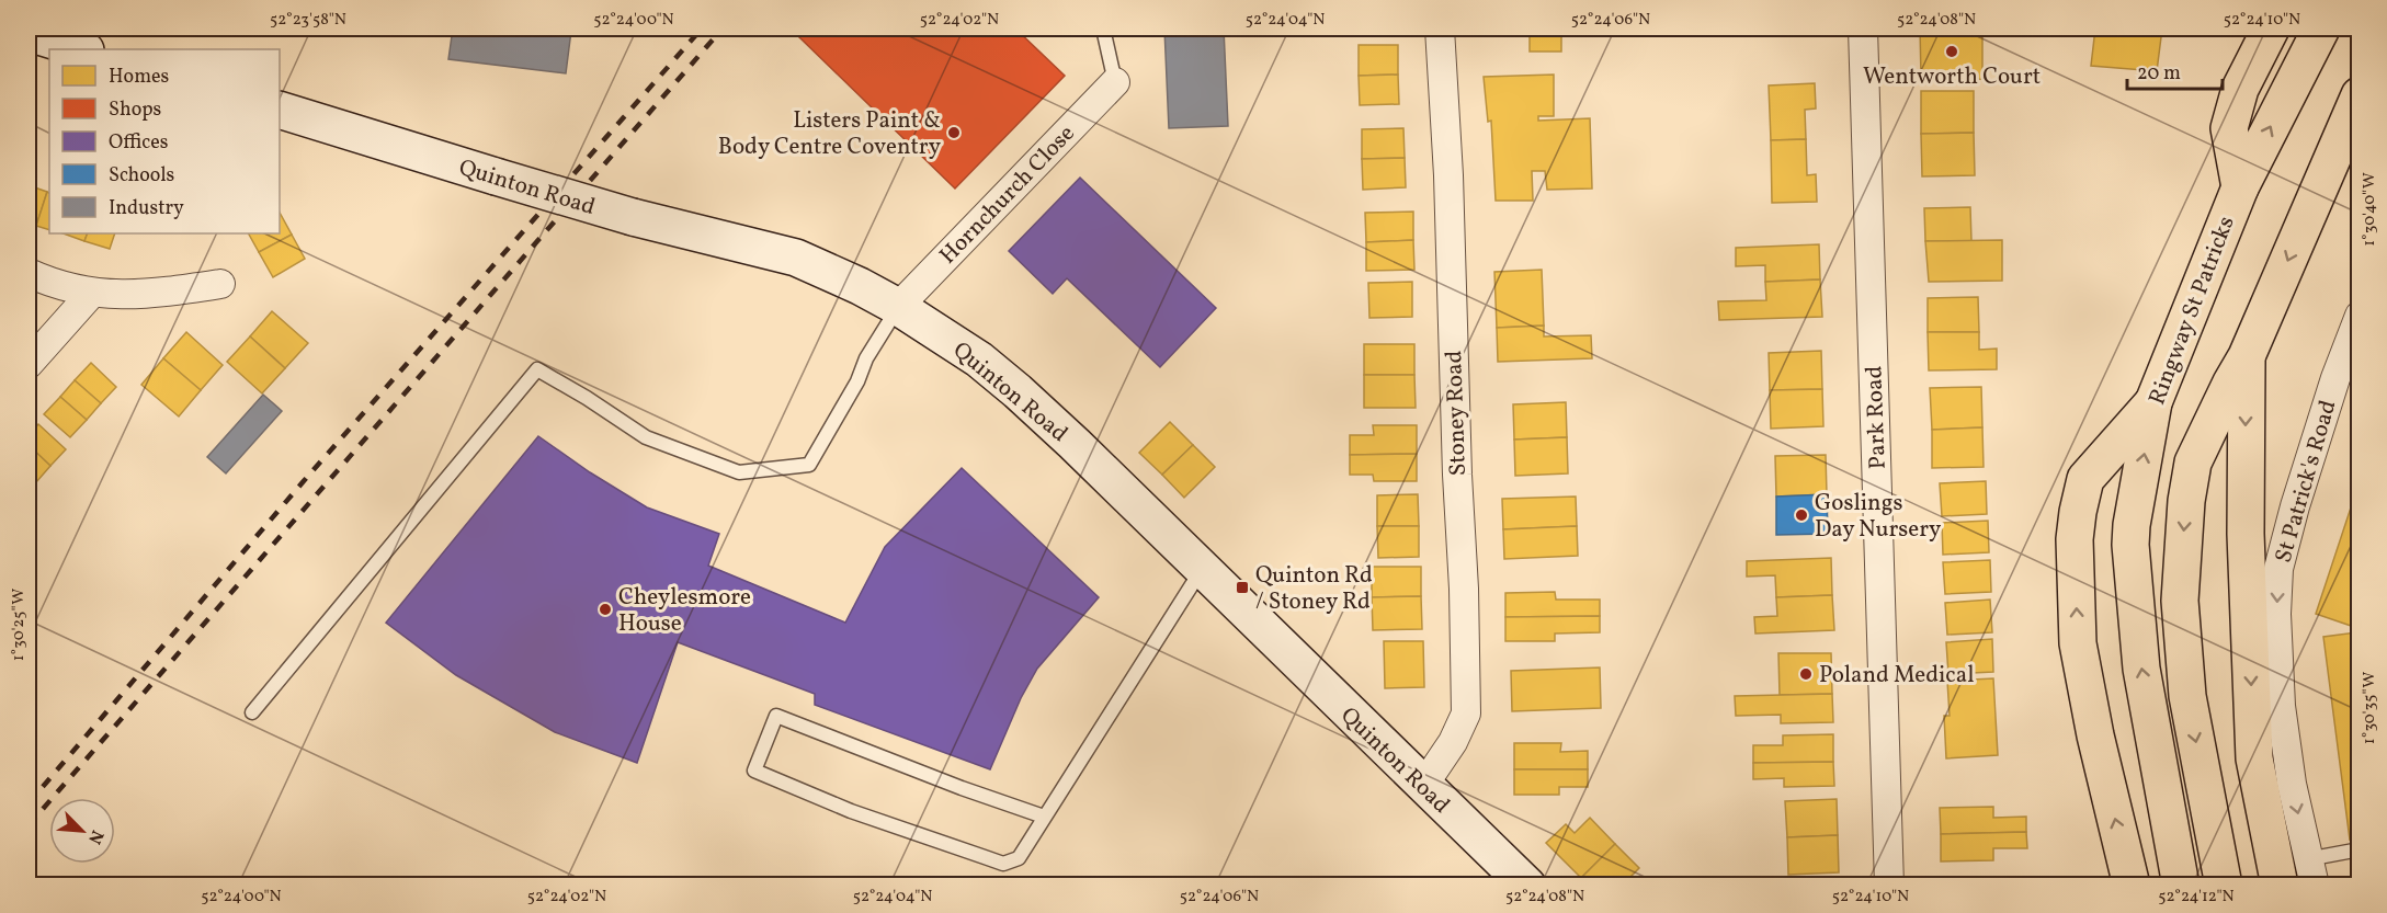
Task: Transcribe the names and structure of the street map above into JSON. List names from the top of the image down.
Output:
{
  "streets": {
    "highway": ["Ringway St Patricks"],
    "street": [
      "Quinton Road",
      "Hornchurch Close",
      "Stoney Road",
      "Park Road",
      "St Patrick's Road"
    ]
  },
  "crossings": [
    ["Quinton Road", "Hornchurch Close"],
    ["Quinton Road", "Stoney Road"]
  ],
  "one_way": ["St Patrick's Road"],
  "places": {
    "other": [
      "Wentworth Court",
      "Listers Paint & Body Centre Coventry",
      "Goslings Day Nursery",
      "Cheylesmore House",
      "Poland Medical"
    ],
    "transit": ["Quinton Rd / Stoney Rd"]
  },
  "legend": [
    "Homes",
    "Shops",
    "Offices",
    "Schools",
    "Industry"
  ],
  "scale_bar": "20 m",
  "north": "bottom right",
  "coordinates": [
    "52°23'58\"N",
    "52°24'00\"N",
    "52°24'02\"N",
    "52°24'04\"N",
    "52°24'06\"N",
    "52°24'08\"N",
    "52°24'10\"N",
    "1°30'40\"W",
    "1°30'25\"W",
    "1°30'35\"W",
    "52°24'12\"N"
  ]
}
